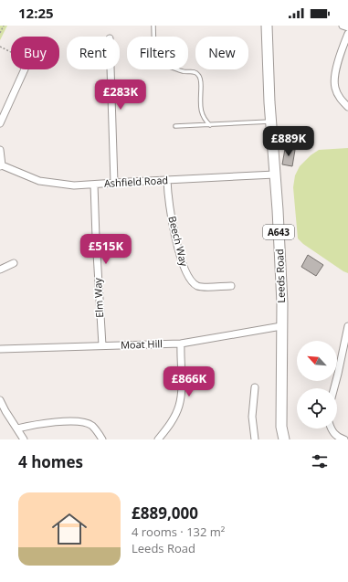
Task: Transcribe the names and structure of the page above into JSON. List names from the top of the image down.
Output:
{
  "streets": {
    "main road": ["A643", "Leeds Road"],
    "street": [
      "Ashfield Road",
      "Beech Way",
      "Elm Way",
      "Moat Hill"
    ]
  },
  "crossings": [
    ["Ashfield Road", "Beech Way"],
    ["Ashfield Road", "Leeds Road"],
    ["Ashfield Road", "Elm Way"],
    ["Leeds Road", "Moat Hill"],
    ["Elm Way", "Moat Hill"]
  ],
  "north": "top left",
  "page": {
    "status": "12:25",
    "chip": [
      "Buy",
      "Rent",
      "Filters",
      "New"
    ],
    "price": [
      "£283K",
      "£889K",
      "£515K",
      "£866K"
    ],
    "heading": "4 homes",
    "list": [
      {
        "name": "£889,000",
        "note": "4 rooms · 132 m² · Leeds Road"
      }
    ]
  }
}
